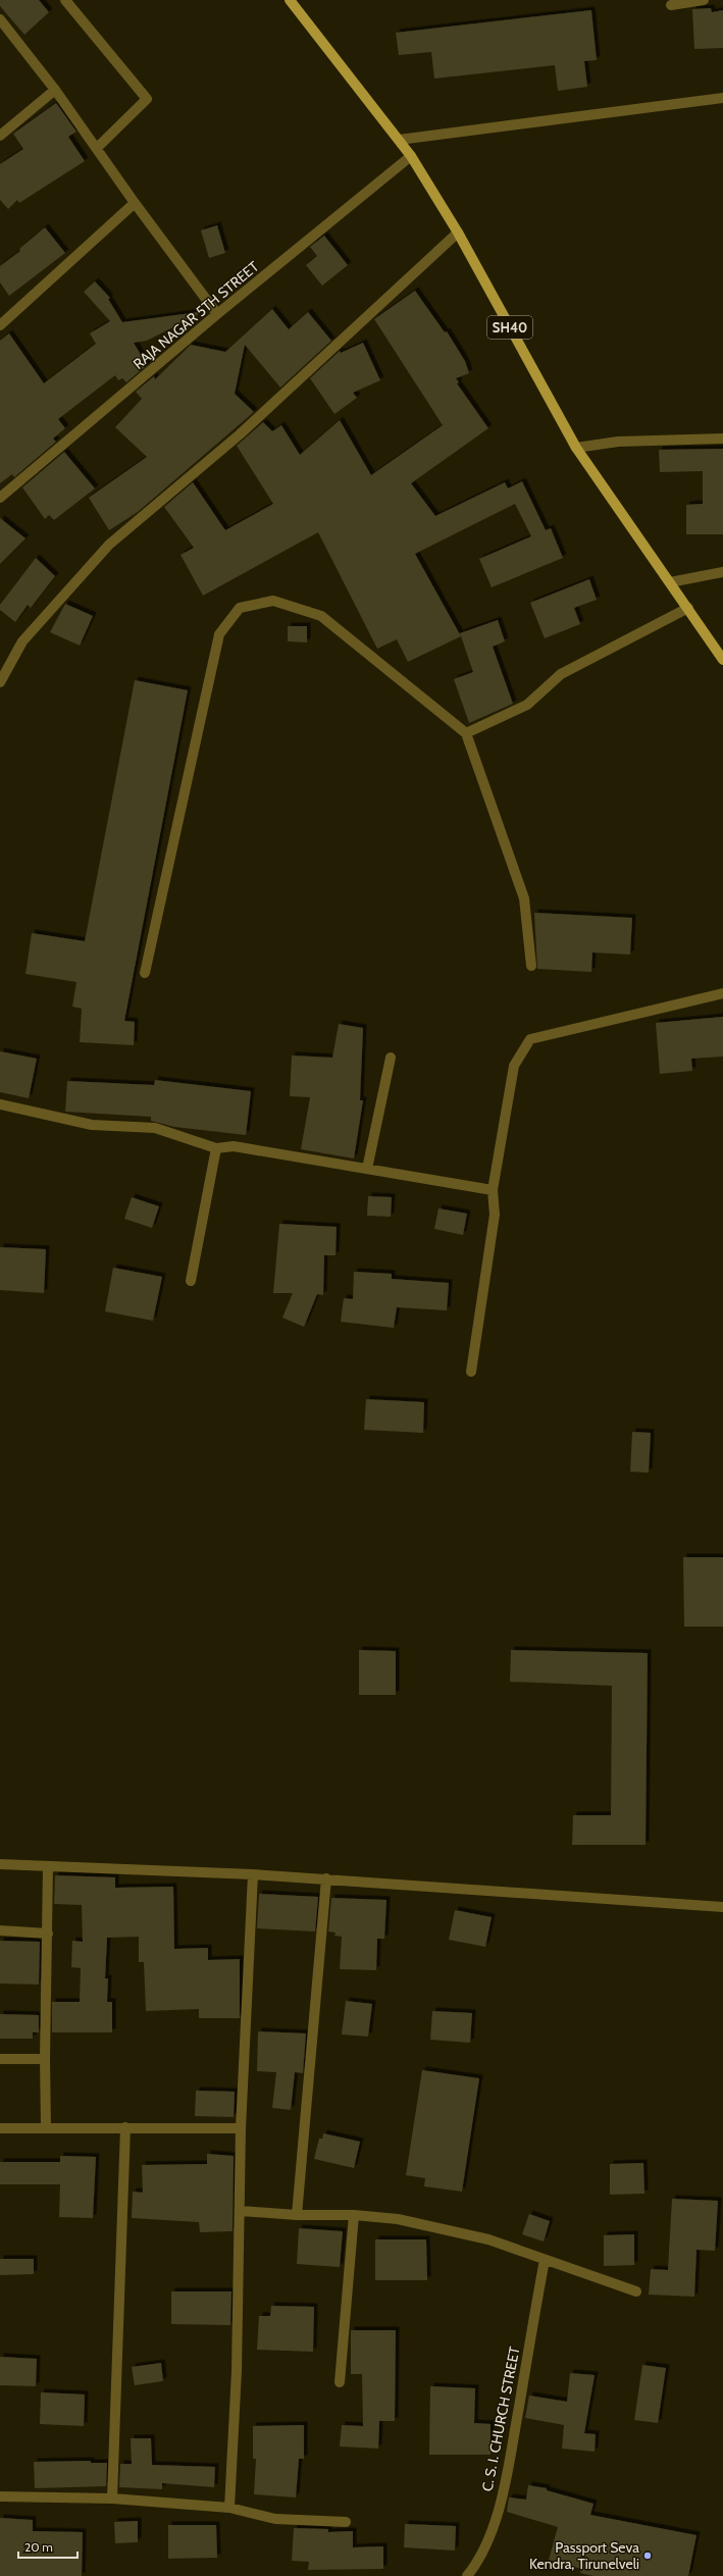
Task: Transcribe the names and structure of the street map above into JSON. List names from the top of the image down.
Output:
{
  "streets": {
    "main road": ["SH40"],
    "street": ["RAJA NAGAR 5TH STREET", "C. S. I. CHURCH STREET"]
  },
  "crossings": [
    ["RAJA NAGAR 5TH STREET", "SH40"]
  ],
  "places": ["Passport Seva Kendra, Tirunelveli"],
  "scale_bar": "20 m"
}
